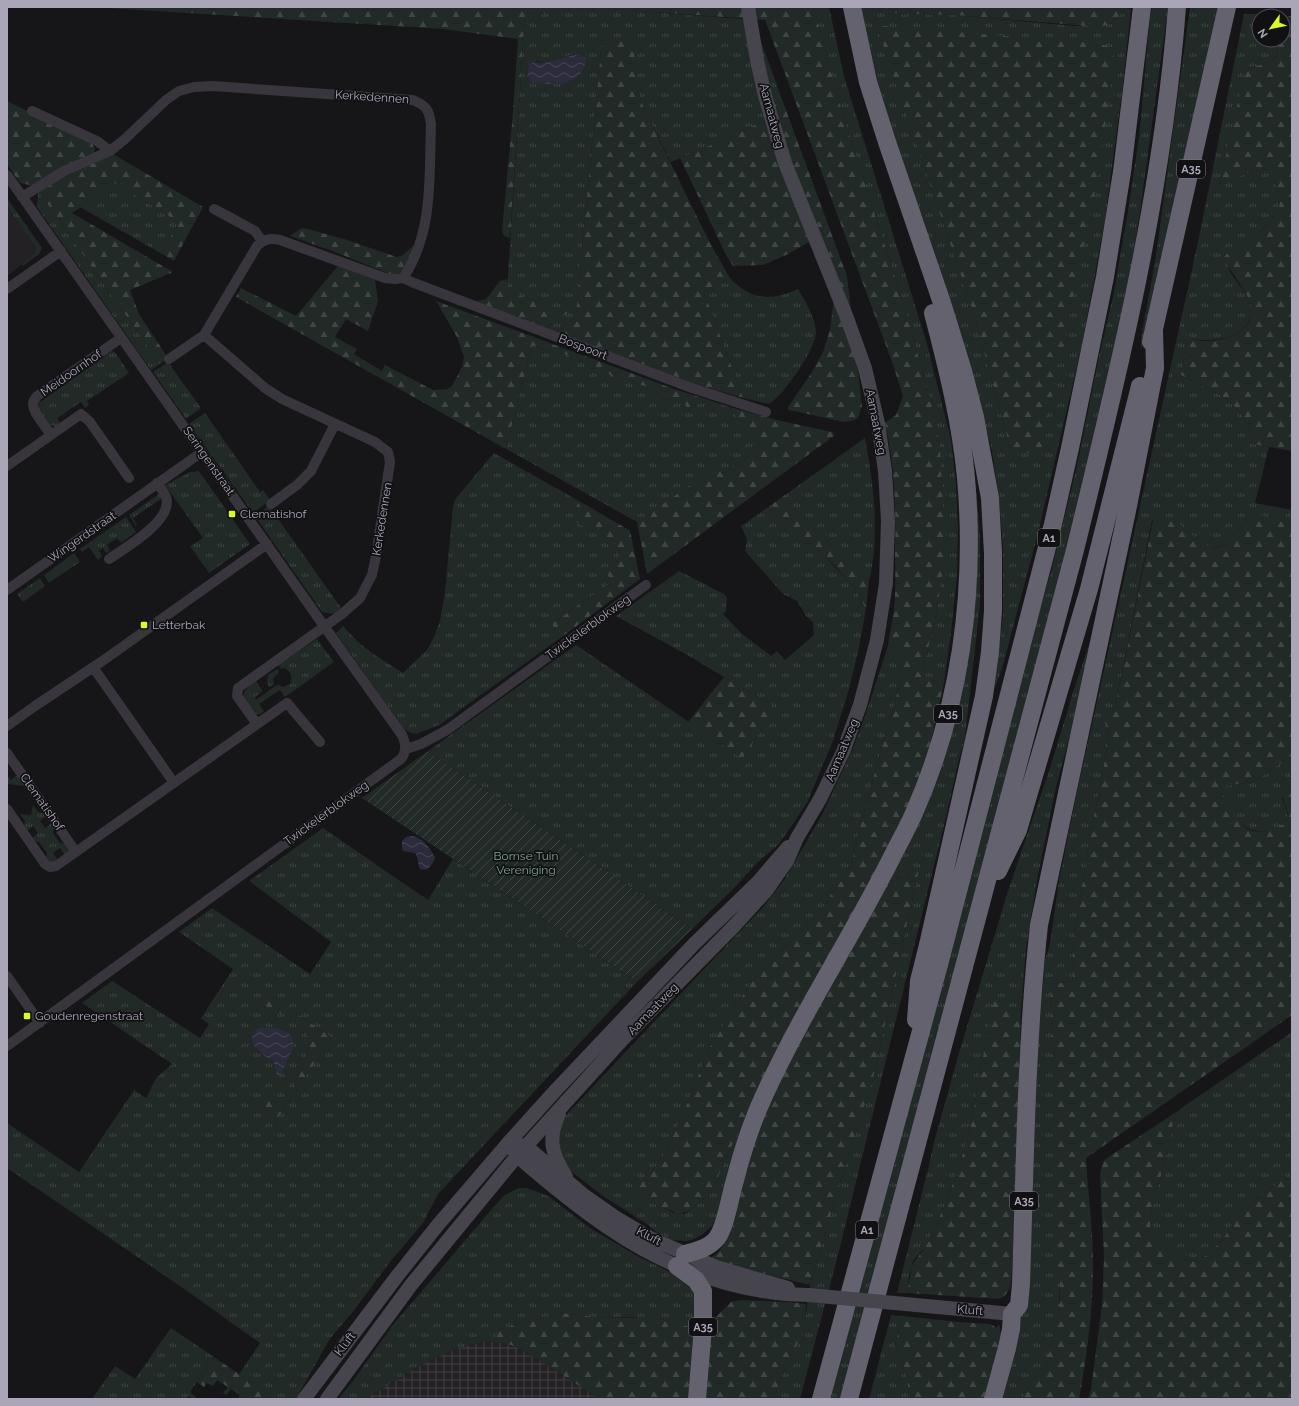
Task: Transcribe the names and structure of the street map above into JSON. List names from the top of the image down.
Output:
{
  "streets": {
    "highway": ["A35", "A1"],
    "main road": ["Aamaatweg", "Kluft"],
    "street": [
      "Kerkedennen",
      "Bospoort",
      "Meidoornhof",
      "Seringenstraat",
      "Wingerdstraat",
      "Twickelerblokweg",
      "Clematishof"
    ]
  },
  "crossings": [
    ["Kerkedennen", "Bospoort"],
    ["Kerkedennen", "Seringenstraat"],
    ["Aamaatweg", "Kluft"],
    ["A35", "A1"],
    ["A35", "Kluft"],
    ["Meidoornhof", "Seringenstraat"],
    ["Seringenstraat", "Wingerdstraat"],
    ["Seringenstraat", "Twickelerblokweg"]
  ],
  "parks": ["Bornse Tuin Vereniging"],
  "places": {
    "transit": ["Clematishof", "Letterbak", "Goudenregenstraat"]
  },
  "north": "bottom left"
}
